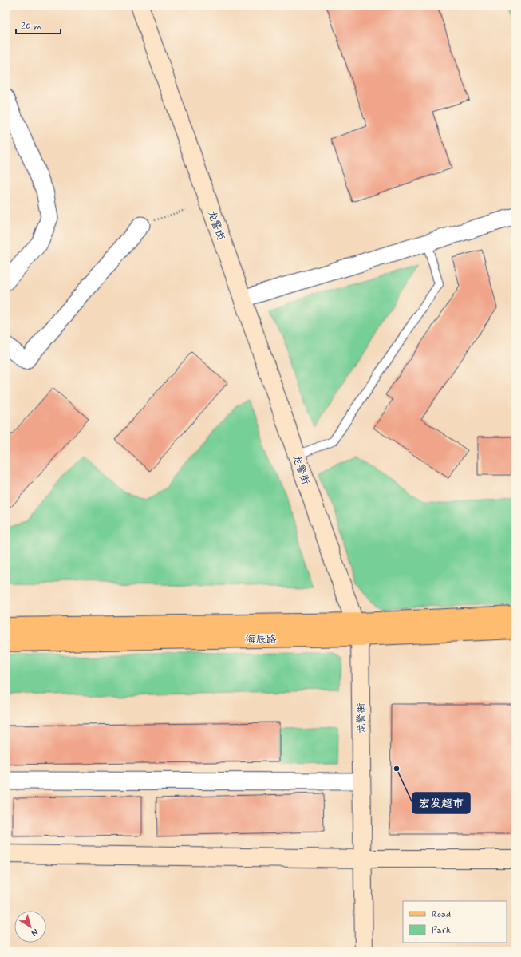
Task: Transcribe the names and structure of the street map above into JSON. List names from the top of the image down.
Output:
{
  "streets": {
    "main road": ["海辰路"],
    "street": ["龙警街"]
  },
  "crossings": [
    ["龙警街", "海辰路"]
  ],
  "places": ["宏发超市"],
  "legend": ["Road", "Park"],
  "scale_bar": "20 m",
  "north": "bottom right"
}
